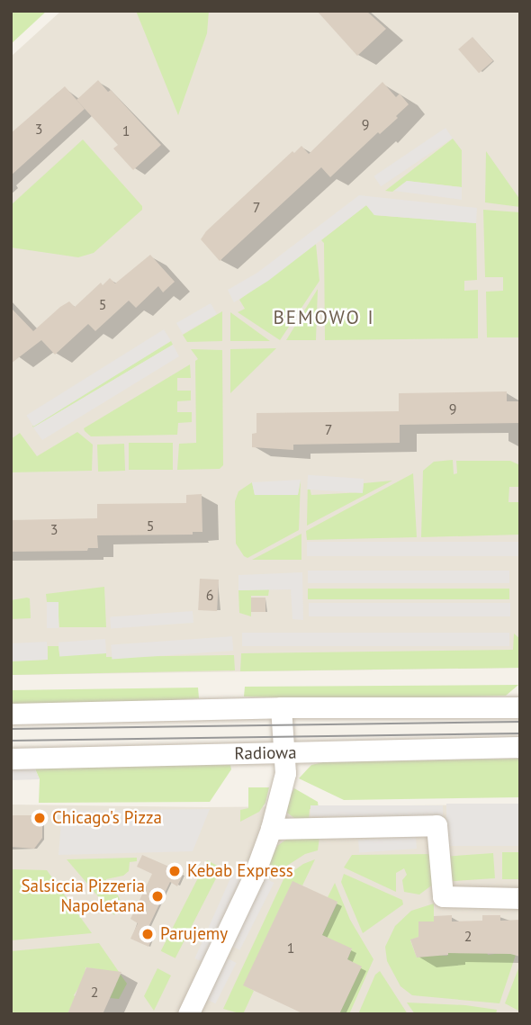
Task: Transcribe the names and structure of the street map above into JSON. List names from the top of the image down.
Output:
{
  "streets": {
    "street": ["Radiowa"]
  },
  "districts": ["BEMOWO I"],
  "places": [
    "Chicago's Pizza",
    "Kebab Express",
    "Salsiccia Pizzeria Napoletana",
    "Parujemy"
  ],
  "house_numbers": [
    "9",
    "3",
    "1",
    "7",
    "5",
    "9",
    "7",
    "5",
    "3",
    "6",
    "2",
    "1",
    "2"
  ]
}
